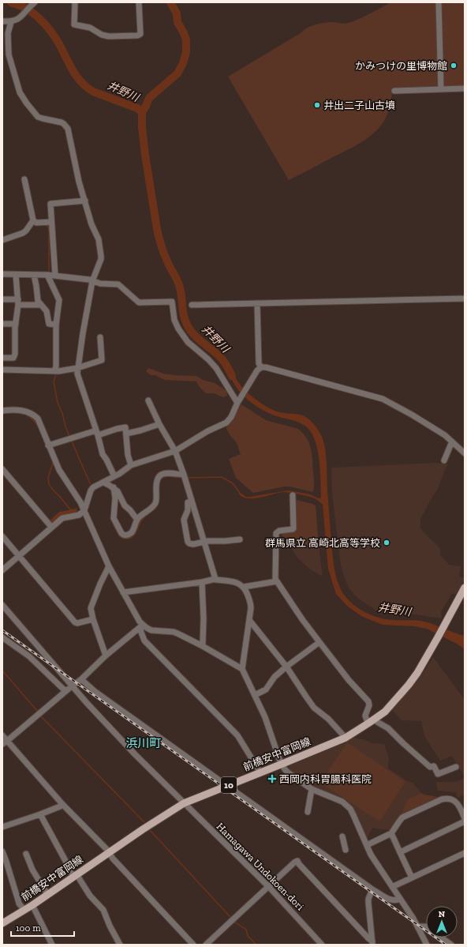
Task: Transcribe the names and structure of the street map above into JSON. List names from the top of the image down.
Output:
{
  "streets": {
    "main road": ["前橋安中富岡線", "10"],
    "street": ["Hamagawa Undokoen-dori"]
  },
  "crossings": [
    ["前橋安中富岡線", "Hamagawa Undokoen-dori"]
  ],
  "districts": ["浜川町"],
  "water": ["井野川"],
  "places": {
    "other": ["かみつけの里博物館", "井出二子山古墳", "群馬県立 高崎北高等学校"],
    "health": ["西岡内科胃腸科医院"]
  },
  "scale_bar": "100 m",
  "north": "top"
}
